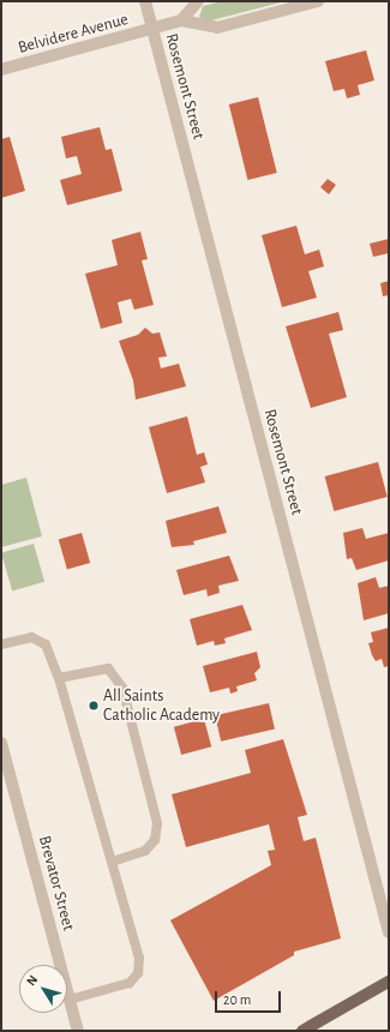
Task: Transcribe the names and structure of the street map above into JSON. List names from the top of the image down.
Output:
{
  "streets": {
    "street": ["Belvidere Avenue", "Rosemont Street", "Brevator Street"]
  },
  "crossings": [
    ["Belvidere Avenue", "Rosemont Street"]
  ],
  "places": ["All Saints Catholic Academy"],
  "scale_bar": "20 m",
  "north": "top left"
}
